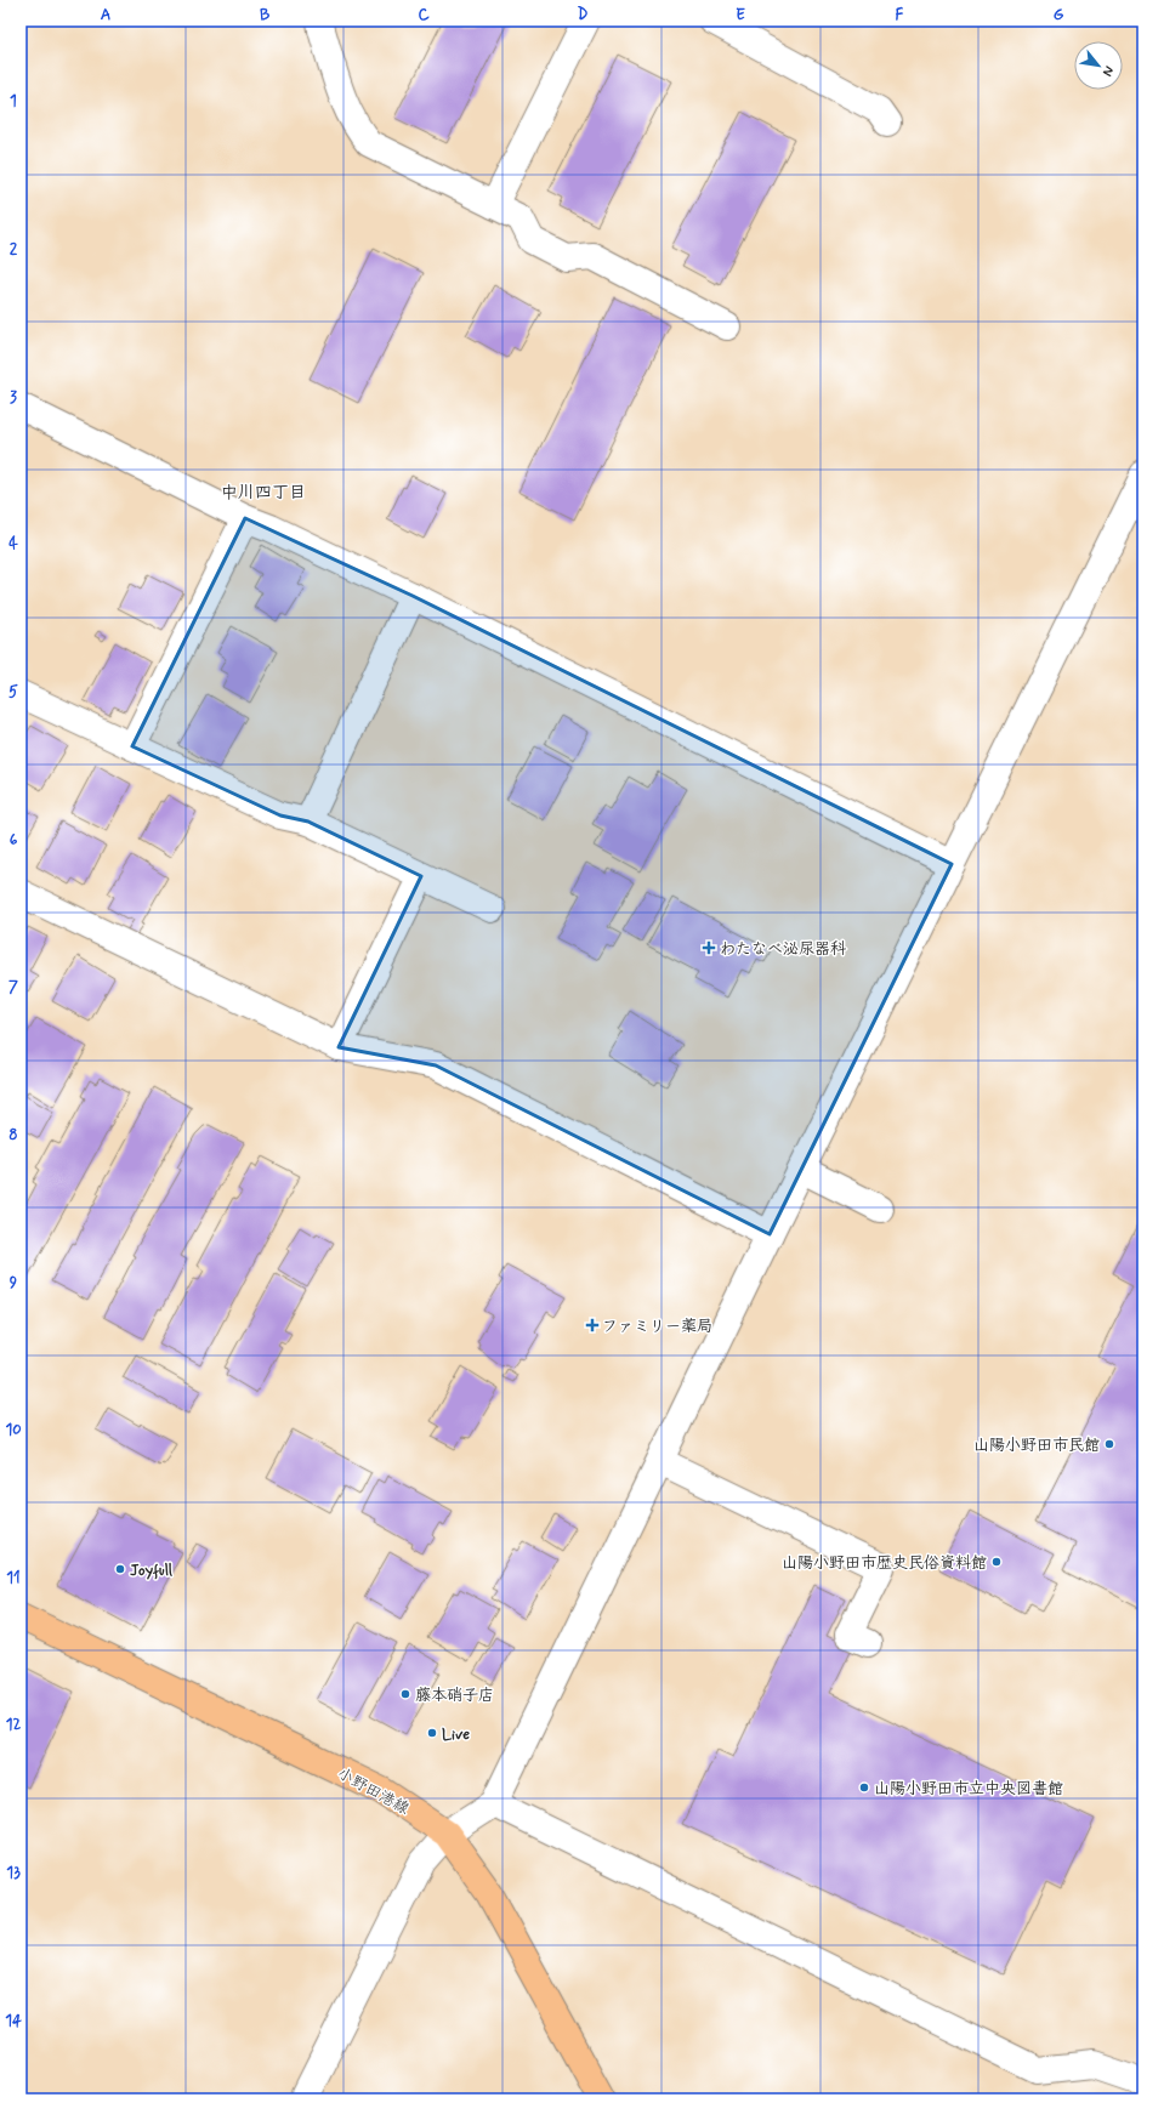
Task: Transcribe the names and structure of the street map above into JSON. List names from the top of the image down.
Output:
{
  "streets": {
    "main road": ["小野田港線"]
  },
  "districts": ["中川四丁目"],
  "places": {
    "health": ["わたなべ泌尿器科", "ファミリー薬局"],
    "other": [
      "山陽小野田市民館",
      "山陽小野田市歴史民俗資料館",
      "Joyfull",
      "藤本硝子店",
      "Live",
      "山陽小野田市立中央図書館"
    ]
  },
  "north": "bottom right",
  "grid": {
    "columns": [
      "A",
      "B",
      "C",
      "D",
      "E",
      "F",
      "G"
    ],
    "rows": [
      "1",
      "2",
      "3",
      "4",
      "5",
      "6",
      "7",
      "8",
      "9",
      "10",
      "11",
      "12",
      "13",
      "14"
    ]
  }
}
